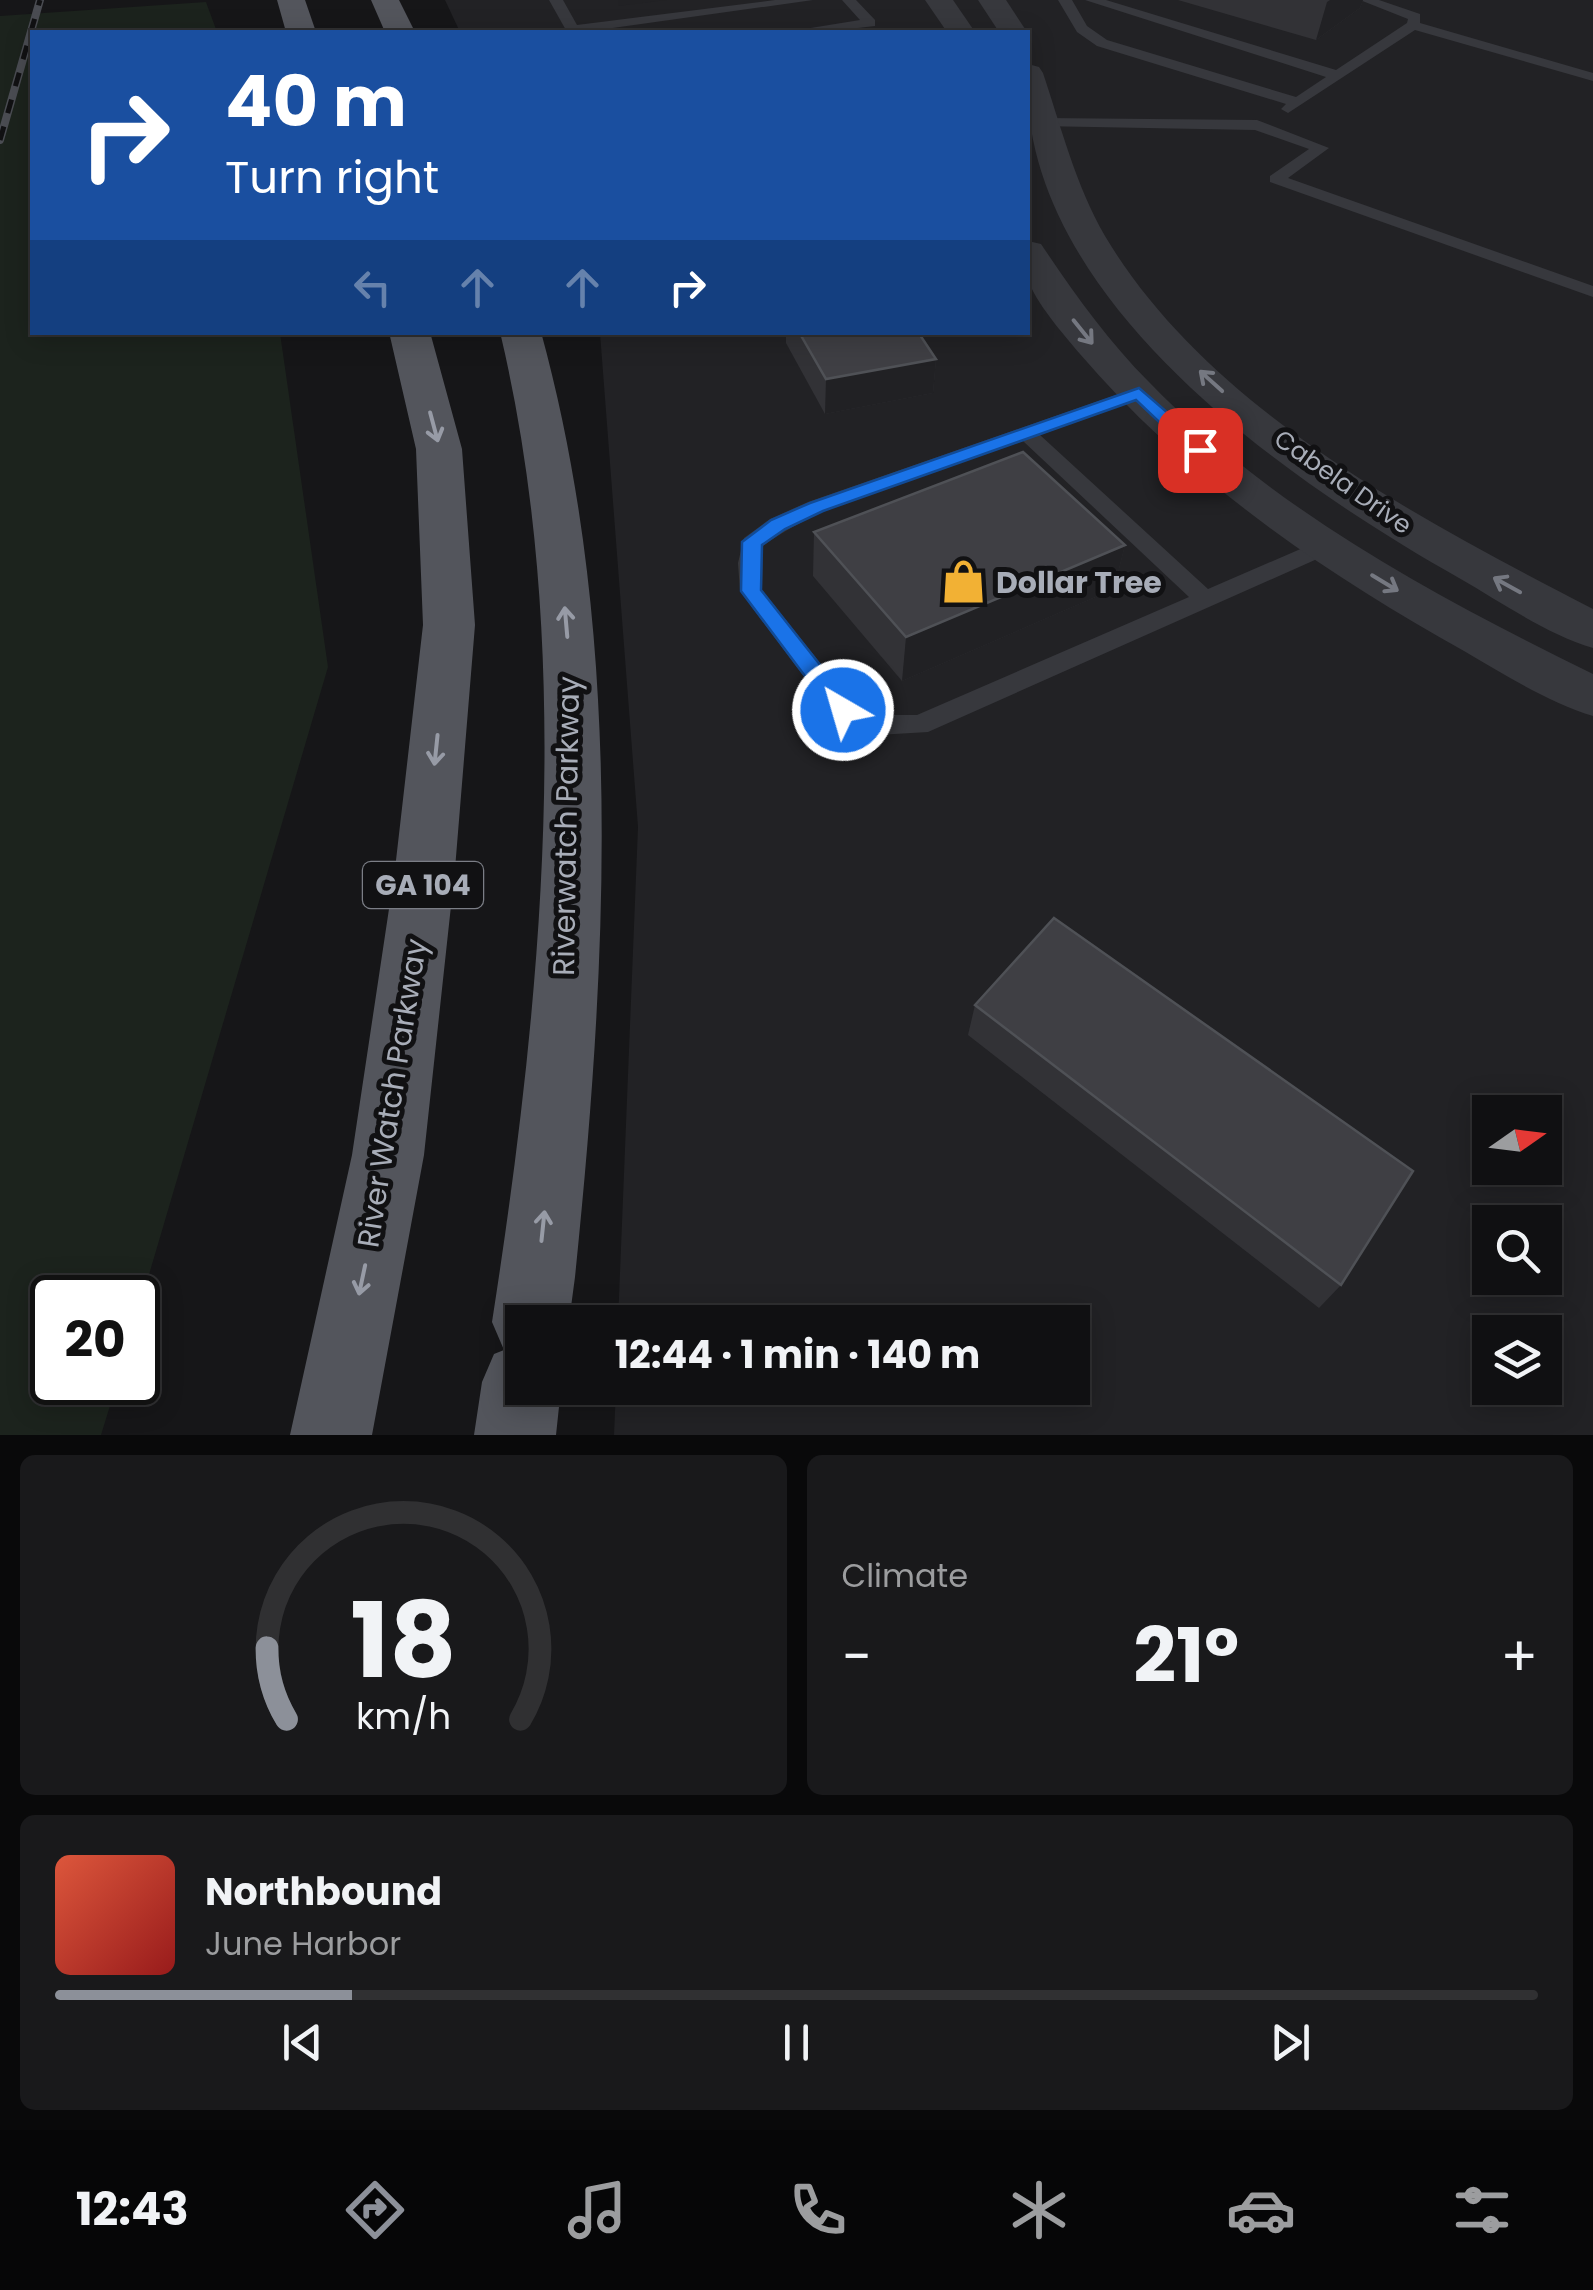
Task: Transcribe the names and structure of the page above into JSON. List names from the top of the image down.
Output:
{
  "streets": {
    "main road": ["Riverwatch Parkway", "GA 104", "River Watch Parkway"],
    "street": ["Cabela Drive"]
  },
  "one_way": ["Riverwatch Parkway", "River Watch Parkway"],
  "places": {
    "shop": ["Dollar Tree"]
  },
  "north": "right",
  "page": {
    "turn": ["40 m", "Turn right"],
    "limit": "20",
    "trip": "12:44 · 1 min · 140 m",
    "tile": "Climate",
    "heat": ["−", "21°", "+"],
    "song": ["Northbound", "June Harbor"],
    "tabs": "12:43",
    "gauge": ["18", "km/h"]
  }
}
